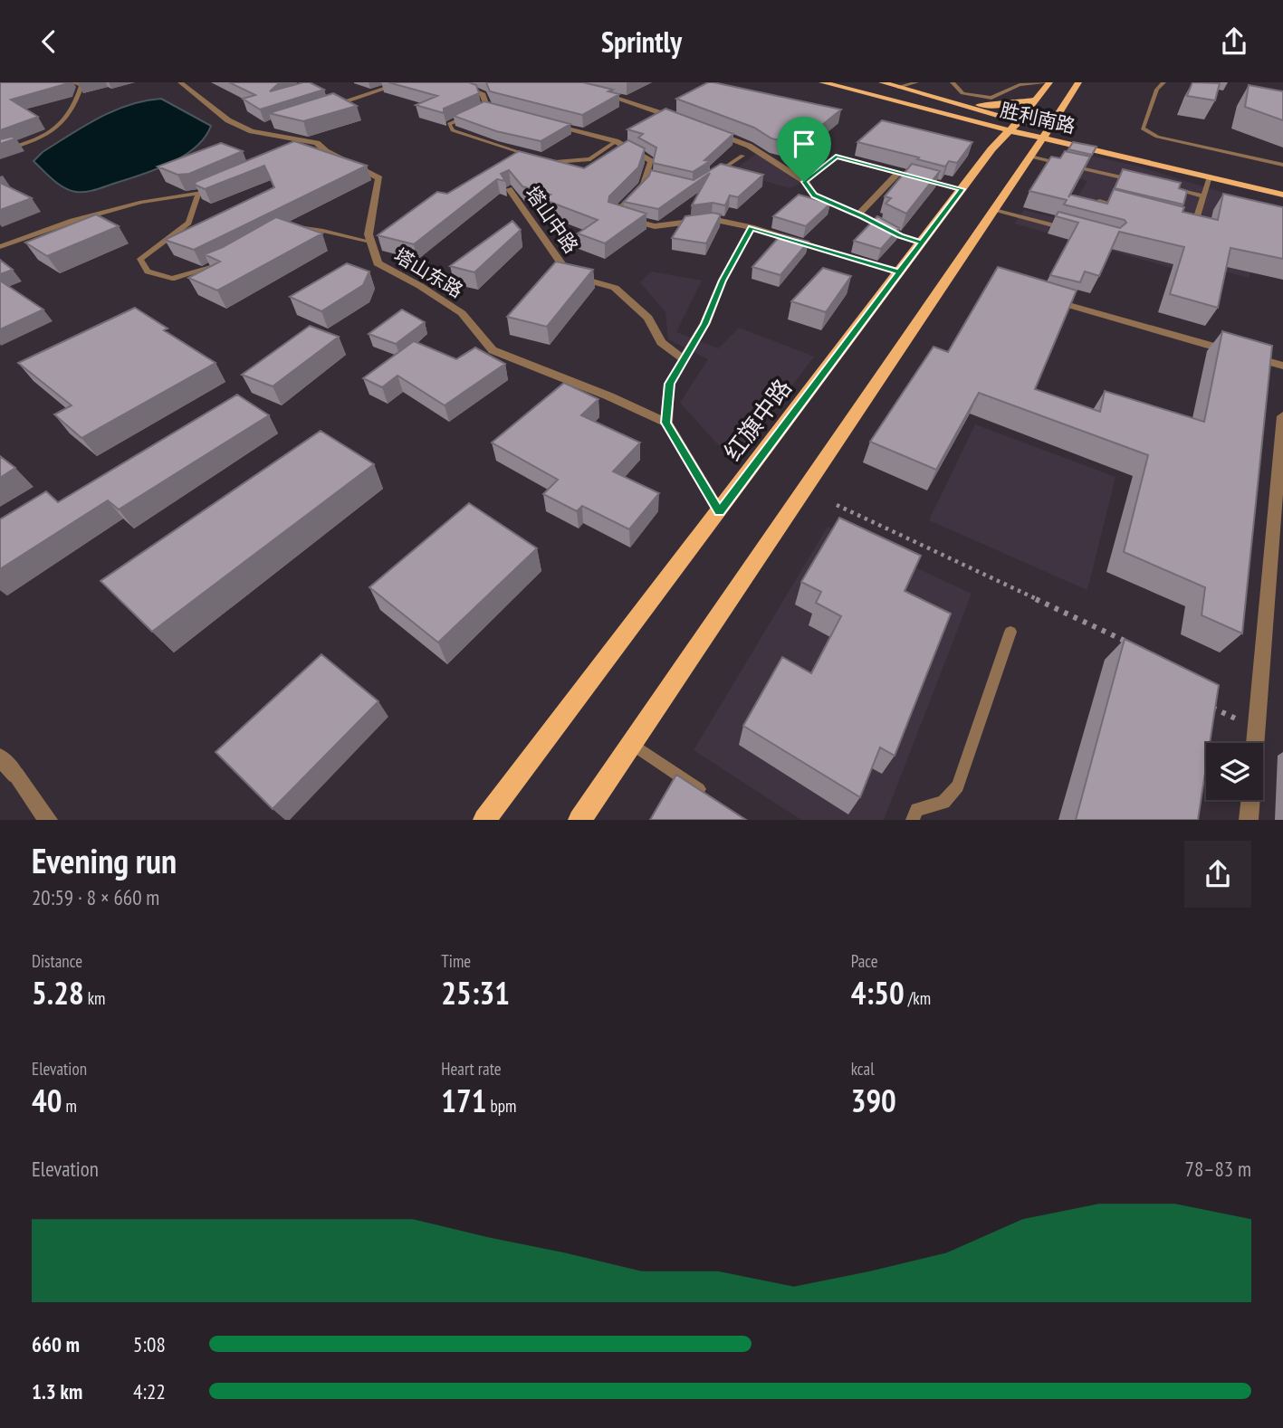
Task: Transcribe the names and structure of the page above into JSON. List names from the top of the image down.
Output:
{
  "streets": {
    "main road": ["胜利南路", "红旗中路"],
    "street": ["塔山中路", "塔山东路"]
  },
  "crossings": [
    ["胜利南路", "红旗中路"]
  ],
  "page": {
    "header": "Sprintly",
    "heading": ["Evening run", "20:59 · 8 × 660 m"],
    "stats": [
      ["Distance", "5.28 km"],
      ["Time", "25:31"],
      ["Pace", "4:50 /km"],
      ["Elevation", "40 m"],
      ["Heart rate", "171 bpm"],
      ["kcal", "390"]
    ],
    "chart": ["Elevation", "78–83 m"],
    "list": [
      {
        "name": "660 m",
        "note": "5:08"
      },
      {
        "name": "1.3 km",
        "note": "4:22"
      }
    ]
  }
}
